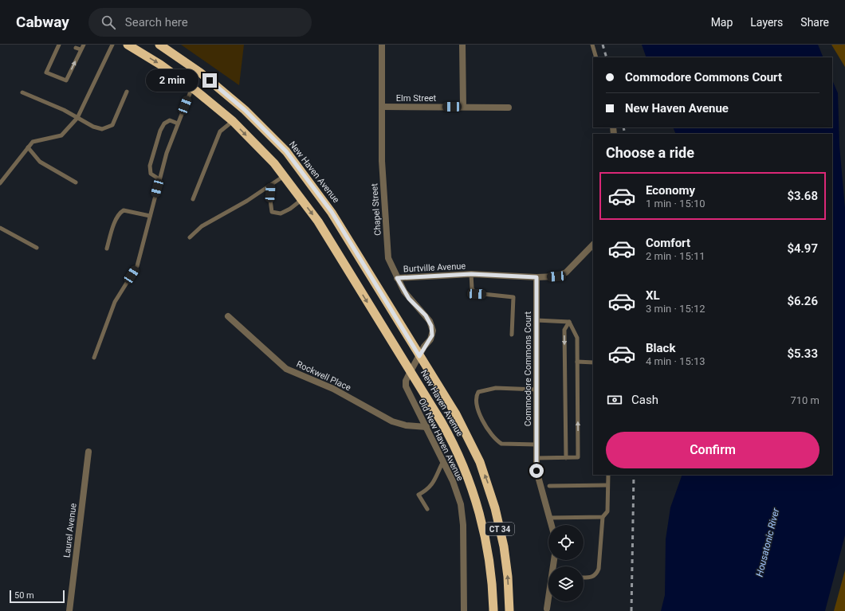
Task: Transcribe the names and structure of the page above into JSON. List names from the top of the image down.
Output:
{
  "streets": {
    "highway": ["New Haven Avenue", "CT 34"],
    "street": [
      "Elm Street",
      "Chapel Street",
      "Burtville Avenue",
      "Commodore Commons Court",
      "Rockwell Place",
      "Old New Haven Avenue",
      "Laurel Avenue"
    ]
  },
  "crossings": [
    ["Elm Street", "Chapel Street"],
    ["New Haven Avenue", "Chapel Street"],
    ["New Haven Avenue", "Old New Haven Avenue"],
    ["Chapel Street", "Burtville Avenue"],
    ["Chapel Street", "Old New Haven Avenue"],
    ["Burtville Avenue", "Commodore Commons Court"],
    ["Rockwell Place", "Old New Haven Avenue"]
  ],
  "water": ["Housatonic River"],
  "scale_bar": "50 m",
  "page": {
    "header": "Cabway",
    "search": "Search here",
    "nav": ["Map", "Layers", "Share"],
    "banner": ["Commodore Commons Court", "New Haven Avenue"],
    "bubble": "2 min",
    "heading": "Choose a ride",
    "list": [
      {
        "name": "Economy",
        "note": "1 min · 15:10",
        "value": "$3.68"
      },
      {
        "name": "Comfort",
        "note": "2 min · 15:11",
        "value": "$4.97"
      },
      {
        "name": "XL",
        "note": "3 min · 15:12",
        "value": "$6.26"
      },
      {
        "name": "Black",
        "note": "4 min · 15:13",
        "value": "$5.33"
      }
    ],
    "pay": ["Cash", "710 m"],
    "buttons": "Confirm",
    "scale": "50 m"
  }
}
